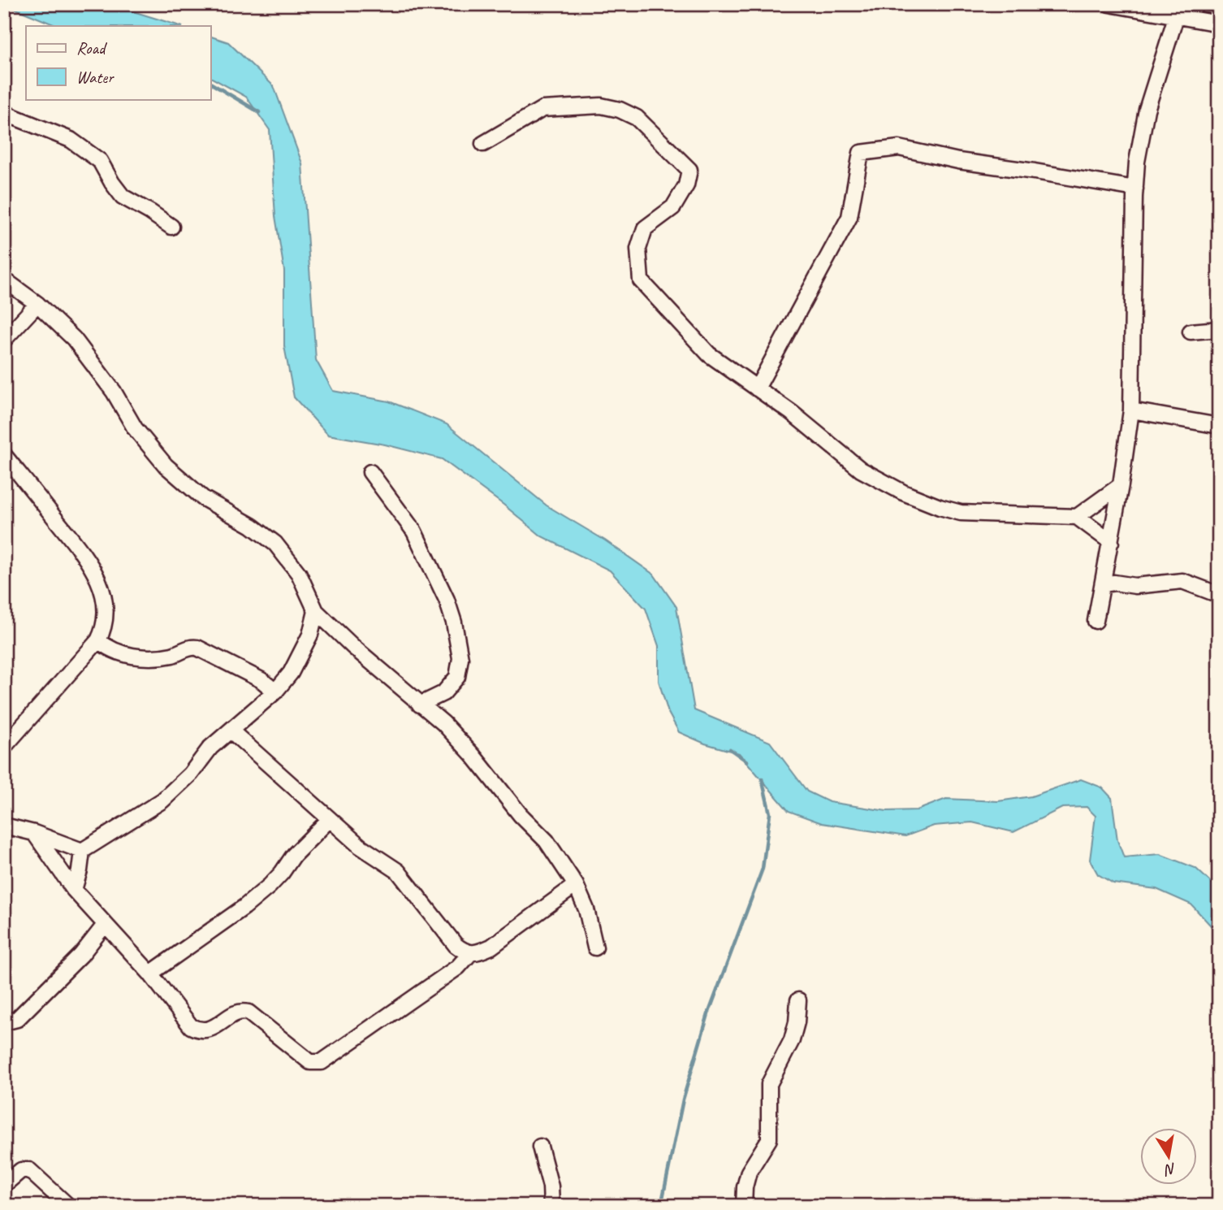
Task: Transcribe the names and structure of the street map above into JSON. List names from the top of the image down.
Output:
{
  "legend": ["Road", "Water"],
  "north": "bottom"
}
